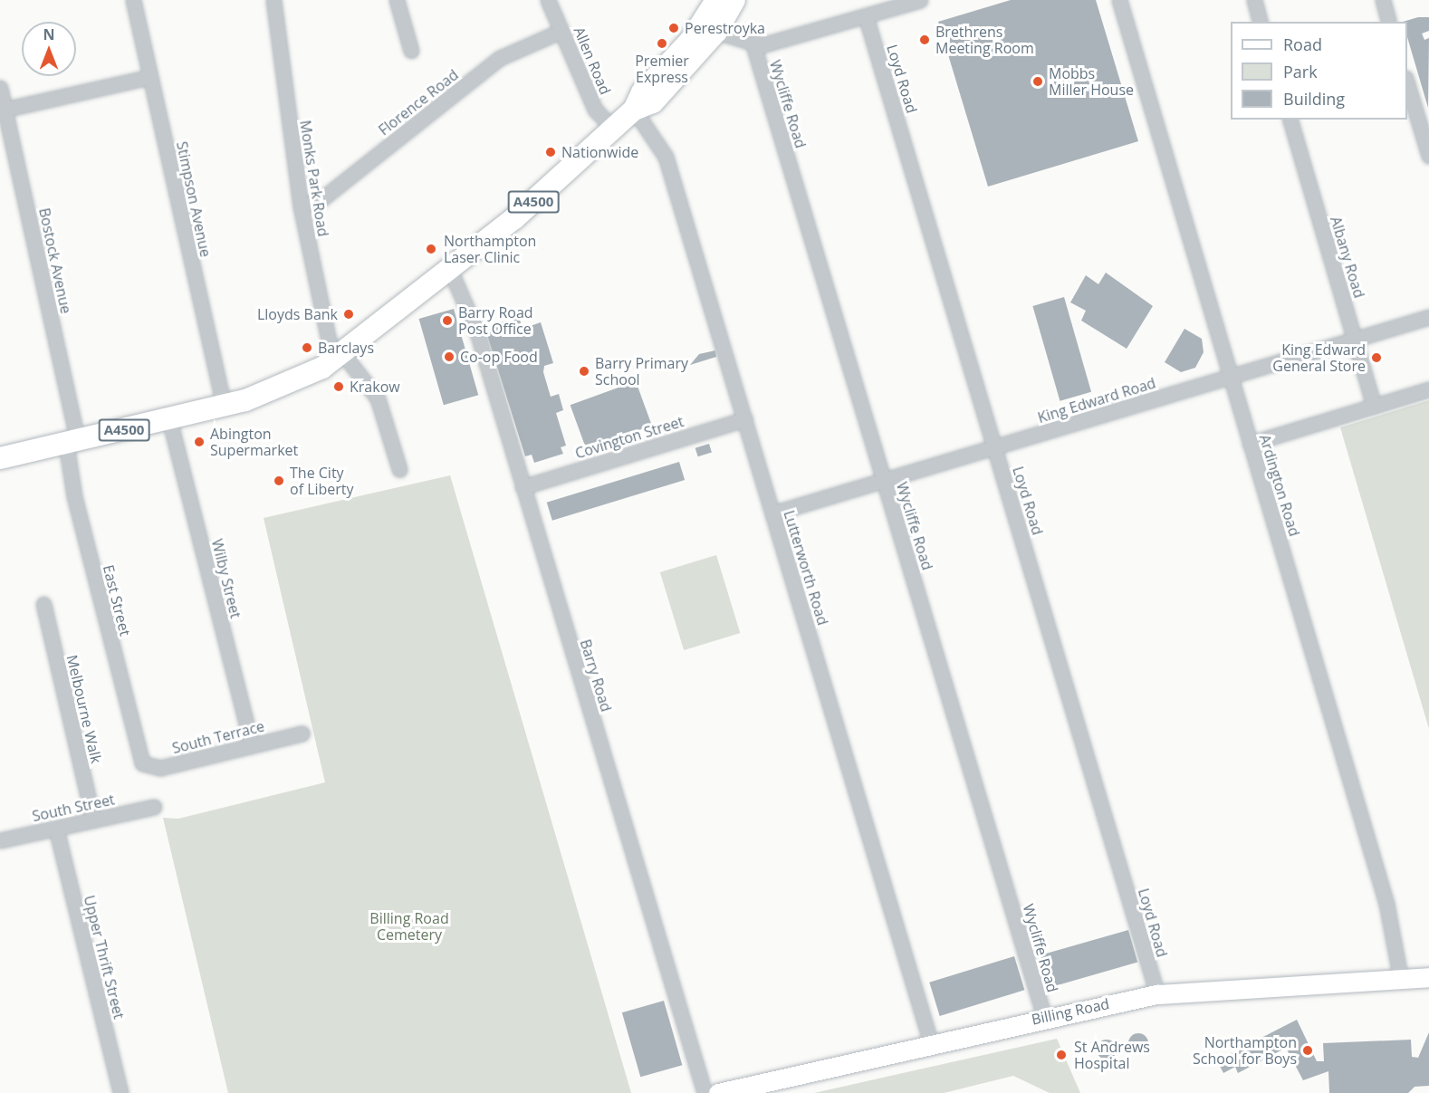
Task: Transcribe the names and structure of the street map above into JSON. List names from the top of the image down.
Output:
{
  "streets": {
    "main road": ["A4500"],
    "street": [
      "Allen Road",
      "Loyd Road",
      "Florence Road",
      "Wycliffe Road",
      "Monks Park Road",
      "Stimpson Avenue",
      "Albany Road",
      "Bostock Avenue",
      "King Edward Road",
      "Covington Street",
      "Ardington Road",
      "Lutterworth Road",
      "Wilby Street",
      "East Street",
      "Barry Road",
      "Melbourne Walk",
      "South Terrace",
      "South Street",
      "Upper Thrift Street",
      "Billing Road"
    ]
  },
  "crossings": [
    ["Allen Road", "Florence Road"],
    ["Allen Road", "A4500"],
    ["Loyd Road", "King Edward Road"],
    ["Loyd Road", "Billing Road"],
    ["Florence Road", "Monks Park Road"],
    ["Wycliffe Road", "King Edward Road"],
    ["Wycliffe Road", "Billing Road"],
    ["Monks Park Road", "A4500"],
    ["Stimpson Avenue", "A4500"],
    ["A4500", "Bostock Avenue"],
    ["A4500", "Lutterworth Road"],
    ["A4500", "Wilby Street"],
    ["A4500", "East Street"],
    ["A4500", "Barry Road"],
    ["Albany Road", "King Edward Road"],
    ["Bostock Avenue", "East Street"],
    ["King Edward Road", "Ardington Road"],
    ["King Edward Road", "Lutterworth Road"],
    ["Covington Street", "Lutterworth Road"],
    ["Covington Street", "Barry Road"],
    ["Ardington Road", "Billing Road"],
    ["Lutterworth Road", "Billing Road"],
    ["Wilby Street", "South Terrace"],
    ["East Street", "South Terrace"],
    ["Melbourne Walk", "South Street"],
    ["South Street", "Upper Thrift Street"]
  ],
  "parks": ["Billing Road Cemetery"],
  "places": [
    "Perestroyka",
    "Brethrens Meeting Room",
    "Premier Express",
    "Mobbs Miller House",
    "Nationwide",
    "Northampton Laser Clinic",
    "Lloyds Bank",
    "Barry Road Post Office",
    "Barclays",
    "Co-op Food",
    "King Edward General Store",
    "Barry Primary School",
    "Krakow",
    "Abington Supermarket",
    "The City of Liberty",
    "Northampton School for Boys",
    "St Andrews Hospital"
  ],
  "legend": ["Road", "Park", "Building"],
  "north": "top"
}
